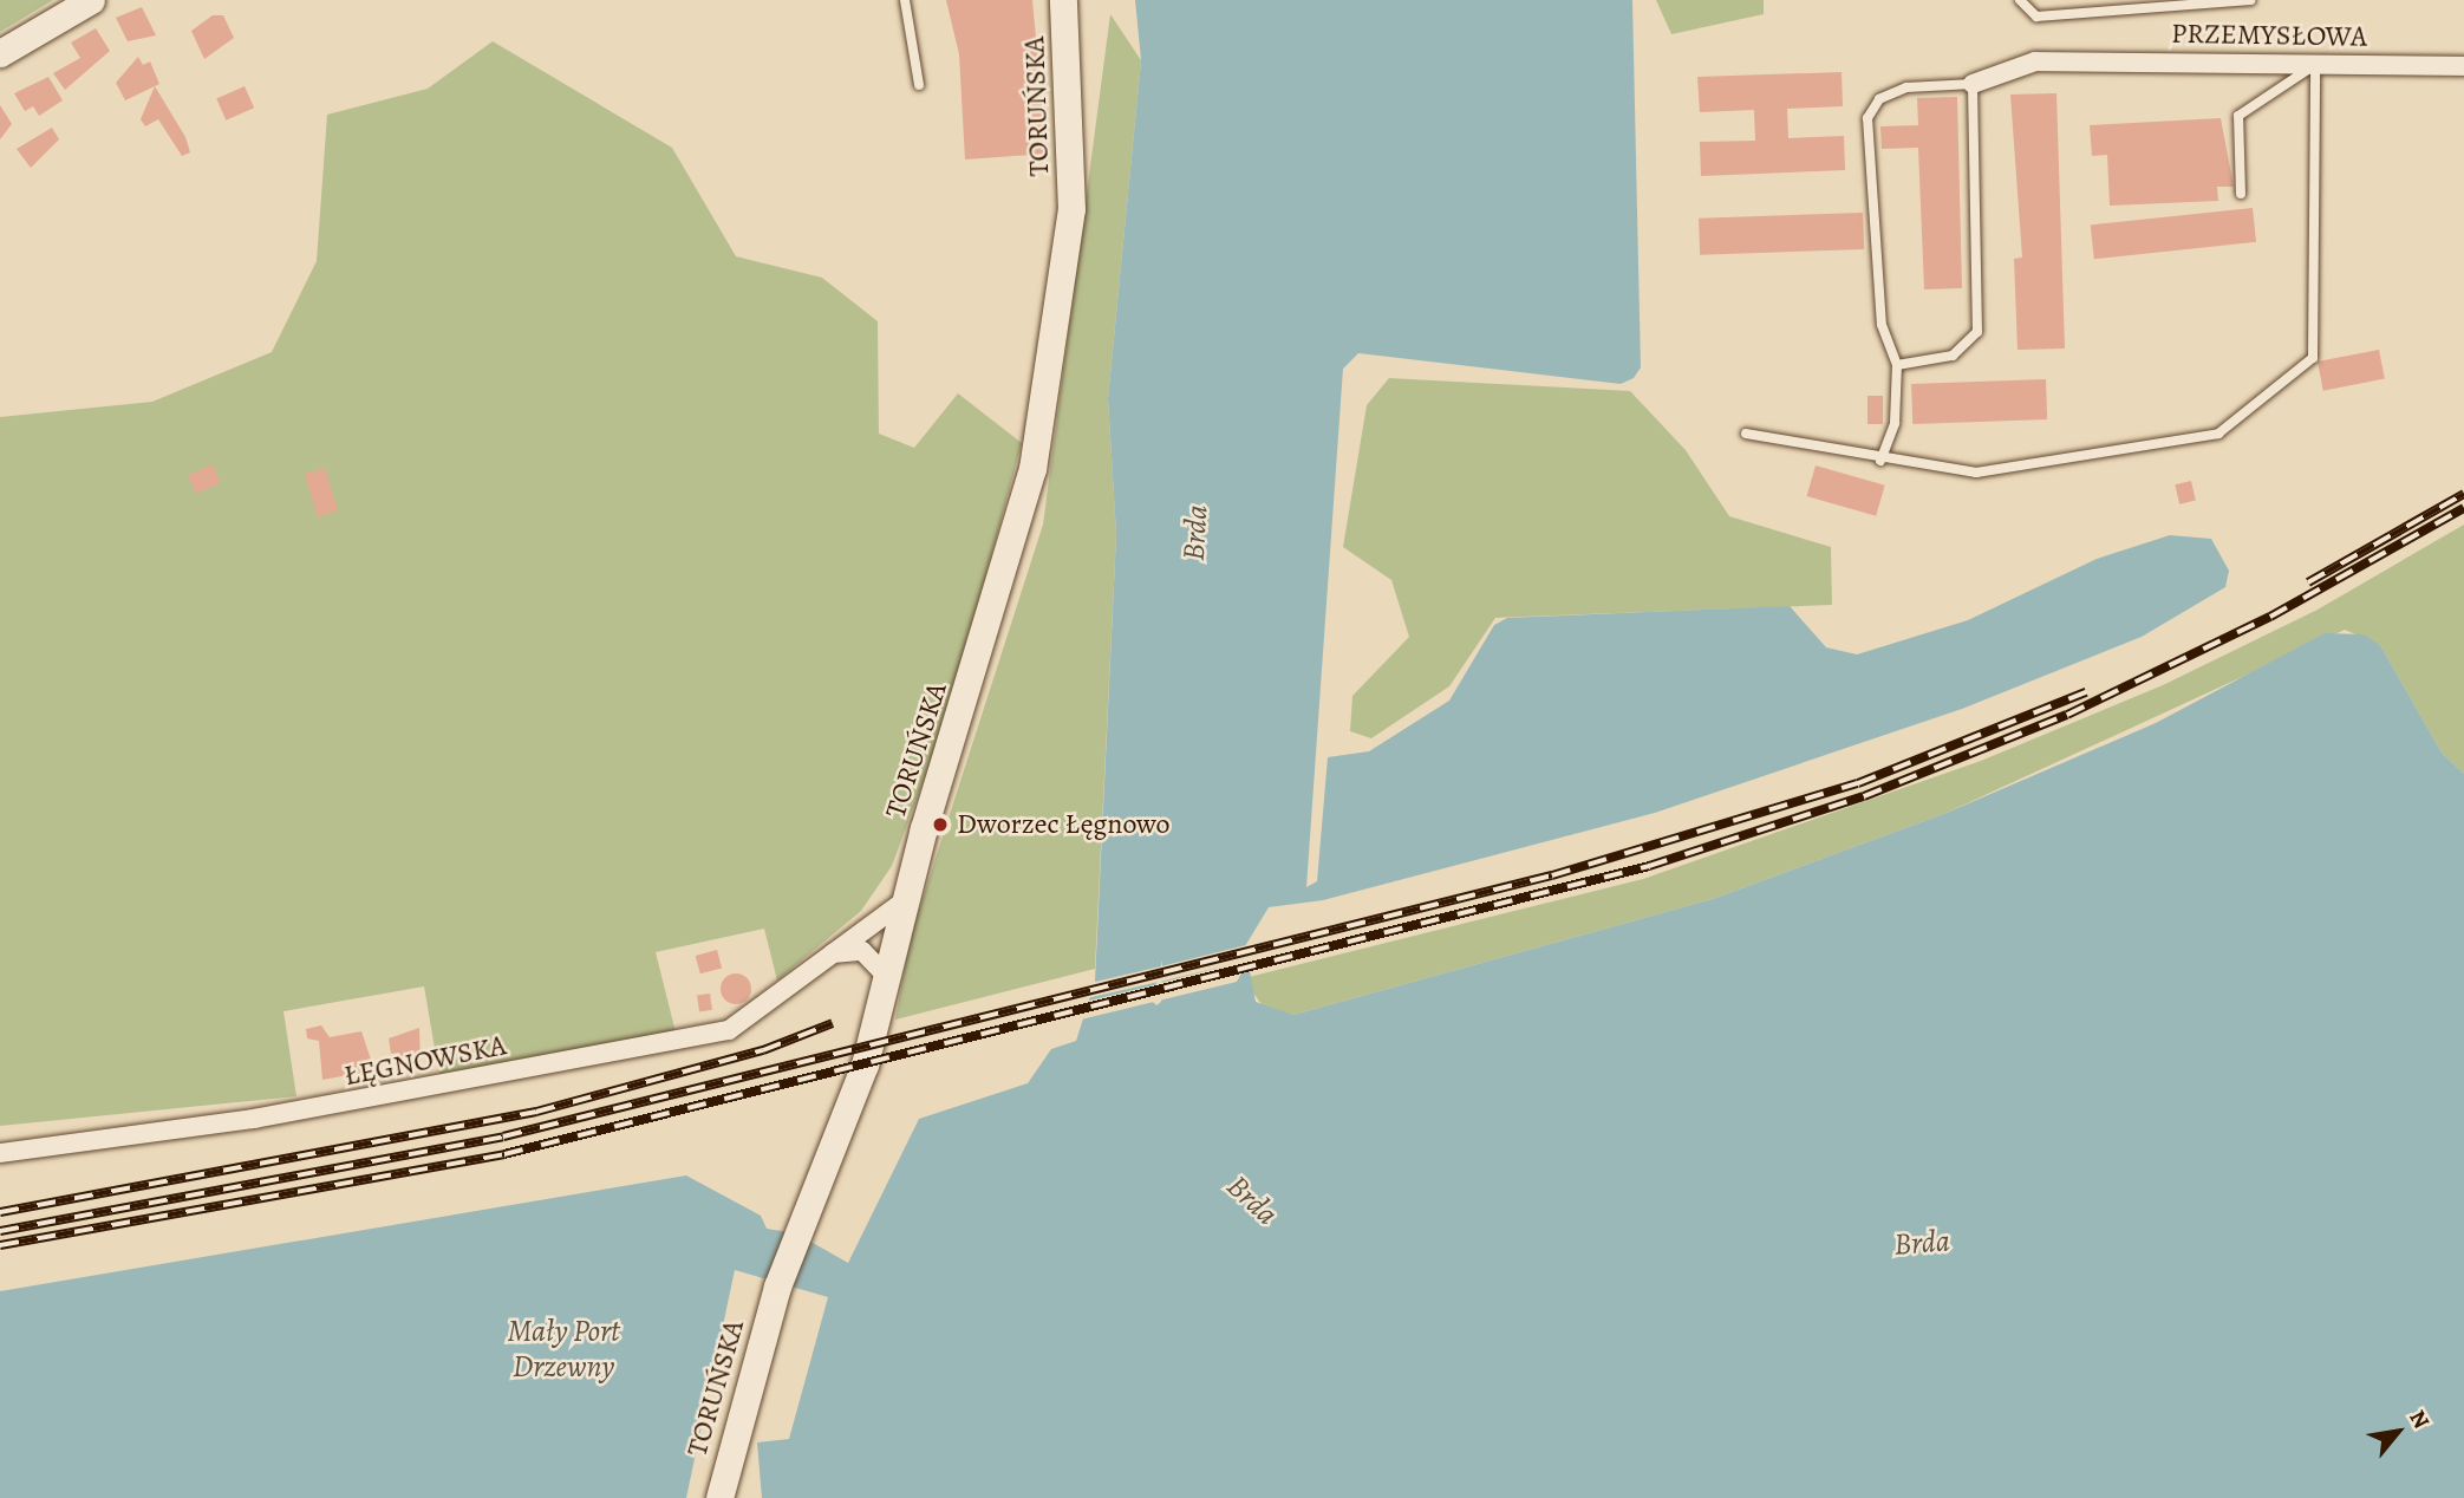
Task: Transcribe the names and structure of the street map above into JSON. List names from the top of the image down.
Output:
{
  "streets": {
    "street": ["PRZEMYSŁOWA", "TORUŃSKA", "ŁĘGNOWSKA"]
  },
  "crossings": [
    ["TORUŃSKA", "ŁĘGNOWSKA"]
  ],
  "water": ["Brda", "Mały Port Drzewny"],
  "places": ["Dworzec Łęgnowo"],
  "north": "top right"
}
